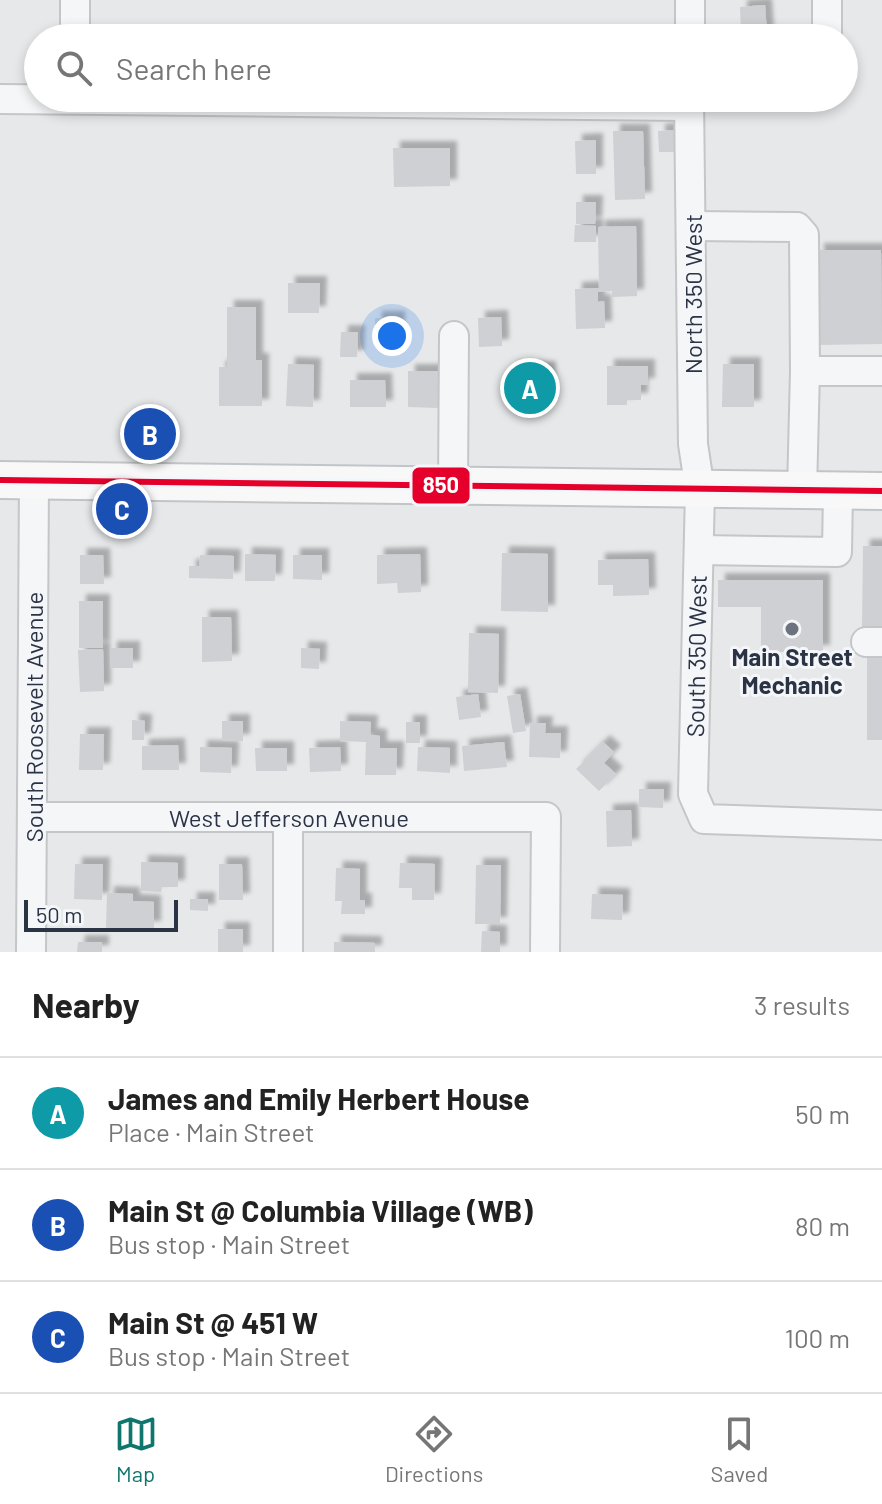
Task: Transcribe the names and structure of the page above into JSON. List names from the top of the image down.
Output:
{
  "streets": {
    "street": [
      "North 350 West",
      "South 350 West",
      "South Roosevelt Avenue",
      "West Jefferson Avenue"
    ]
  },
  "crossings": [
    ["North 350 West", "South 350 West"],
    ["South Roosevelt Avenue", "West Jefferson Avenue"]
  ],
  "places": ["Main Street Mechanic"],
  "lines": ["transit line 850"],
  "scale_bar": "50 m",
  "page": {
    "search": "Search here",
    "pins": ["A", "B", "C"],
    "scale": "50 m",
    "heading": ["Nearby", "3 results"],
    "list": [
      {
        "mark": "A",
        "name": "James and Emily Herbert House",
        "note": "Place · Main Street",
        "value": "50 m"
      },
      {
        "mark": "B",
        "name": "Main St @ Columbia Village (WB)",
        "note": "Bus stop · Main Street",
        "value": "80 m"
      },
      {
        "mark": "C",
        "name": "Main St @ 451 W",
        "note": "Bus stop · Main Street",
        "value": "100 m"
      }
    ],
    "nav": ["Map", "Directions", "Saved"]
  }
}
